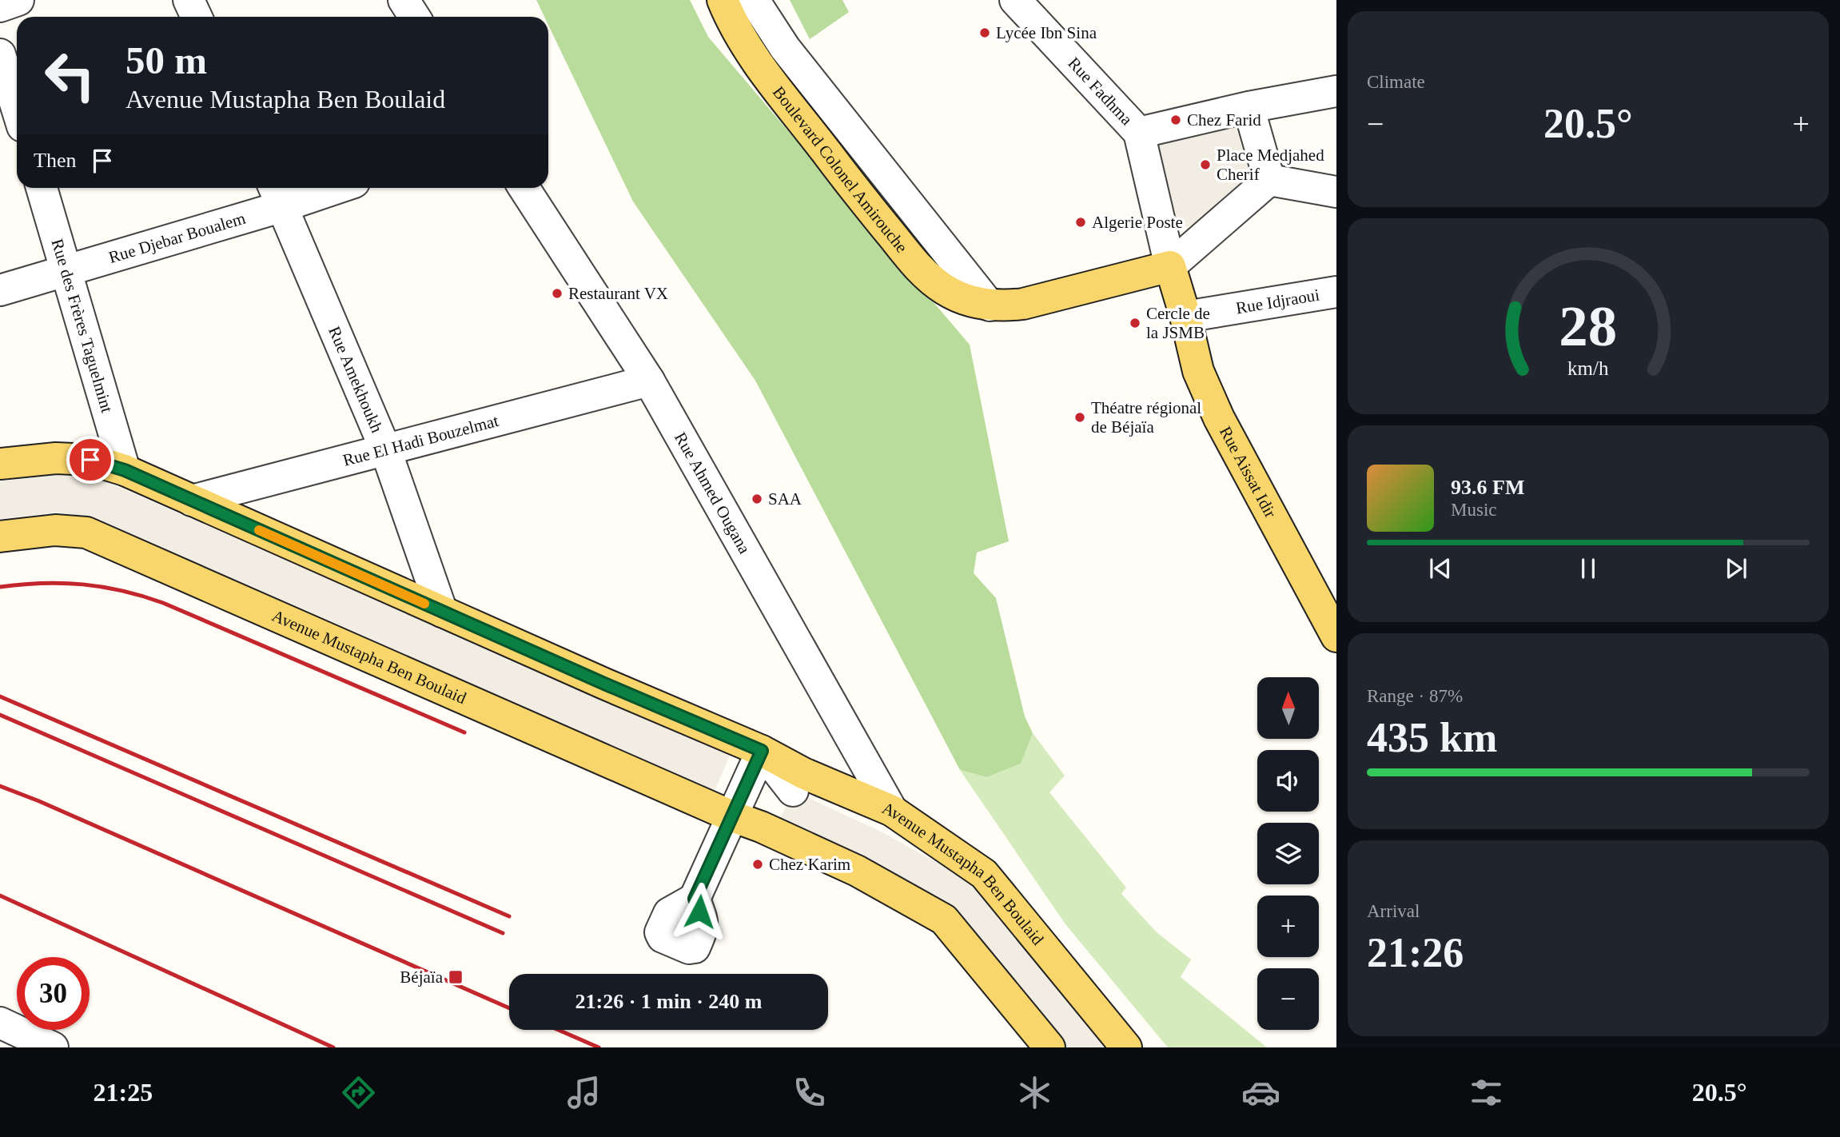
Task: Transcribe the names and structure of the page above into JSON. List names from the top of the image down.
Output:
{
  "streets": {
    "main road": ["Boulevard Colonel Amirouche", "Rue Aissat Idir", "Avenue Mustapha Ben Boulaid"],
    "street": [
      "Rue Fadhma",
      "Rue Djebar Boualem",
      "Rue Idjraoui",
      "Rue des Frères Taguelmint",
      "Rue Amekhoukh",
      "Rue El Hadi Bouzelmat",
      "Rue Ahmed Ougana"
    ]
  },
  "crossings": [
    ["Boulevard Colonel Amirouche", "Rue Aissat Idir"],
    ["Rue Djebar Boualem", "Rue des Frères Taguelmint"],
    ["Rue Djebar Boualem", "Rue Amekhoukh"],
    ["Rue Idjraoui", "Rue Aissat Idir"],
    ["Rue des Frères Taguelmint", "Avenue Mustapha Ben Boulaid"],
    ["Rue Amekhoukh", "Rue El Hadi Bouzelmat"],
    ["Rue Amekhoukh", "Avenue Mustapha Ben Boulaid"],
    ["Rue El Hadi Bouzelmat", "Rue Ahmed Ougana"],
    ["Rue El Hadi Bouzelmat", "Avenue Mustapha Ben Boulaid"],
    ["Rue Ahmed Ougana", "Avenue Mustapha Ben Boulaid"]
  ],
  "places": {
    "other": [
      "Lycée Ibn Sina",
      "Chez Farid",
      "Place Medjahed Cherif",
      "Algerie Poste",
      "Restaurant VX",
      "Cercle de la JSMB",
      "Théatre régional de Béjaïa",
      "SAA",
      "Chez Karim"
    ],
    "transit": ["Béjaïa"]
  },
  "north": "top",
  "page": {
    "tile": [
      "Climate",
      ["Range · 87%", "435 km"],
      ["Arrival", "21:26"]
    ],
    "turn": ["50 m", "Avenue Mustapha Ben Boulaid"],
    "heat": ["−", "20.5°", "+"],
    "then": "Then",
    "song": ["93.6 FM", "Music"],
    "map_buttons": ["+", "−"],
    "limit": "30",
    "trip": "21:26 · 1 min · 240 m",
    "tabs": ["21:25", "20.5°"],
    "gauge": ["28", "km/h"]
  }
}
